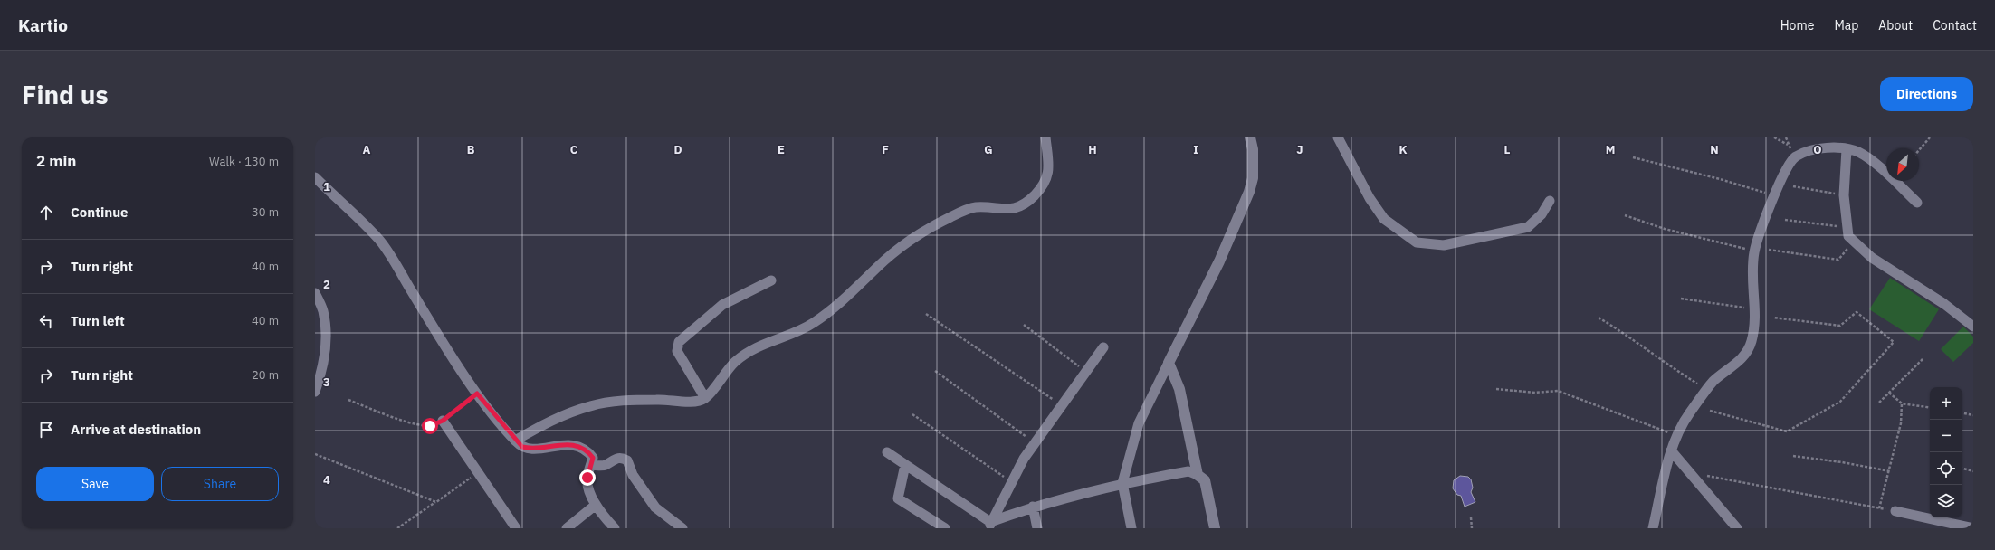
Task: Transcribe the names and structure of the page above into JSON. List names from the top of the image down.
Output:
{
  "north": "bottom left",
  "page": {
    "header": "Kartio",
    "nav": [
      "Home",
      "Map",
      "About",
      "Contact"
    ],
    "buttons": [
      "Directions",
      ["Save", "Share"]
    ],
    "title": "Find us",
    "heading": ["2 min", "Walk · 130 m"],
    "list": [
      ["Continue", "30 m"],
      ["Turn right", "40 m"],
      ["Turn left", "40 m"],
      ["Turn right", "20 m"],
      "Arrive at destination"
    ],
    "map_buttons": ["+", "−"]
  },
  "grid": {
    "columns": [
      "A",
      "B",
      "C",
      "D",
      "E",
      "F",
      "G",
      "H",
      "I",
      "J",
      "K",
      "L",
      "M",
      "N",
      "O"
    ],
    "rows": [
      "1",
      "2",
      "3",
      "4"
    ]
  }
}
